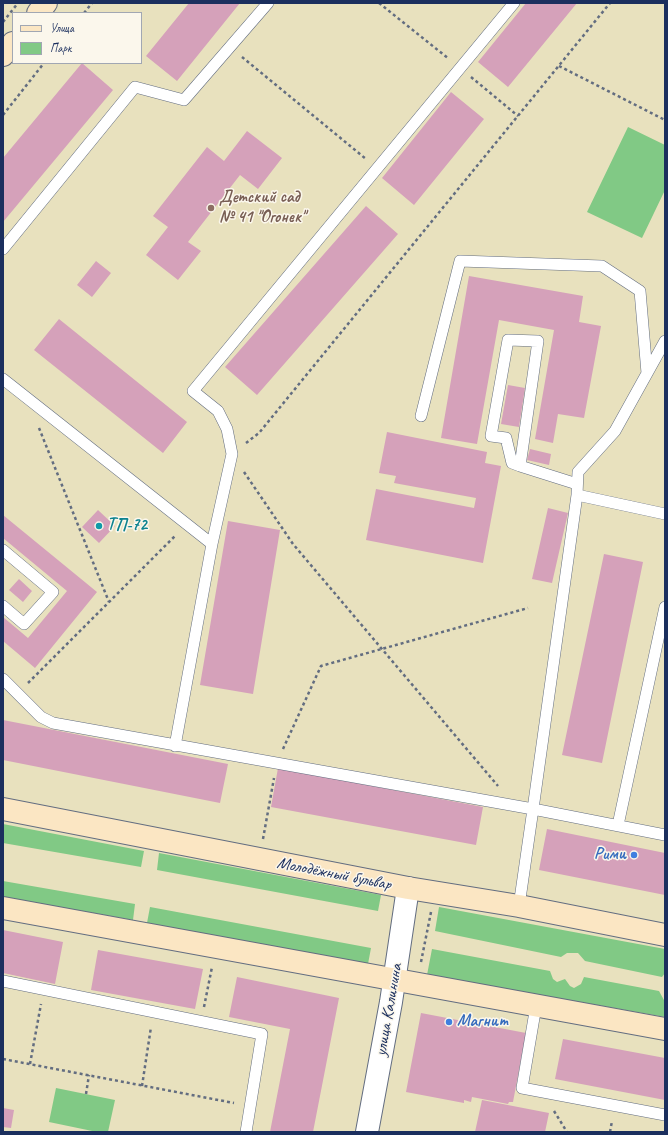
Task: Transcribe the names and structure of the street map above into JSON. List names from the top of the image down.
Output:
{
  "streets": {
    "main road": ["Молодёжный бульвар"],
    "street": ["улица Калинина"]
  },
  "crossings": [
    ["Молодёжный бульвар", "улица Калинина"]
  ],
  "places": [
    "Детский сад № 41 \"Огонек\"",
    "ТП-72",
    "Рими",
    "Магнит"
  ],
  "legend": ["Улица", "Парк"]
}
